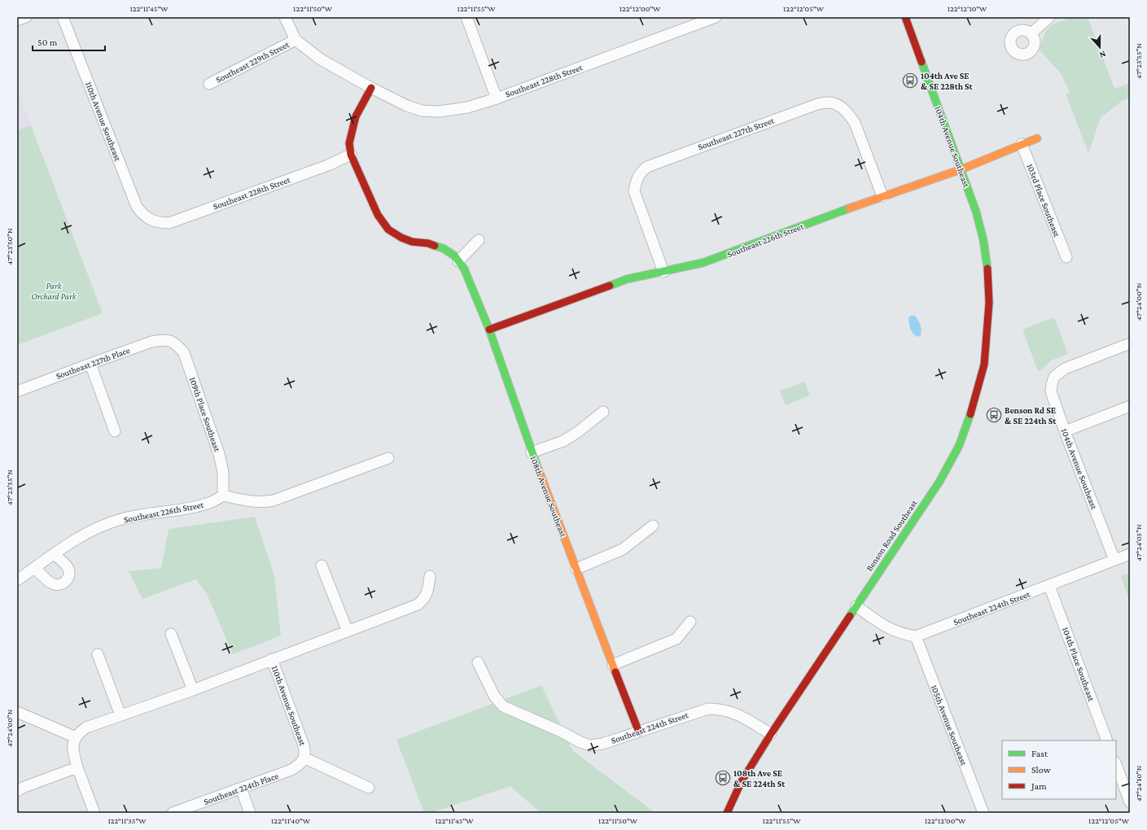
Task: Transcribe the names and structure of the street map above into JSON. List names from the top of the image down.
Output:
{
  "streets": {
    "street": [
      "Southeast 229th Street",
      "Southeast 228th Street",
      "110th Avenue Southeast",
      "Southeast 227th Street",
      "104th Avenue Southeast",
      "103rd Place Southeast",
      "Southeast 226th Street",
      "Southeast 227th Place",
      "109th Place Southeast",
      "108th Avenue Southeast",
      "Benson Road Southeast",
      "Southeast 224th Street",
      "104th Place Southeast",
      "105th Avenue Southeast",
      "Southeast 224th Place"
    ]
  },
  "crossings": [
    ["Southeast 228th Street", "110th Avenue Southeast"],
    ["Southeast 228th Street", "108th Avenue Southeast"],
    ["110th Avenue Southeast", "Southeast 224th Place"],
    ["Southeast 227th Street", "Southeast 226th Street"],
    ["104th Avenue Southeast", "Southeast 226th Street"],
    ["104th Avenue Southeast", "Benson Road Southeast"],
    ["104th Avenue Southeast", "Southeast 224th Street"],
    ["103rd Place Southeast", "Southeast 226th Street"],
    ["Southeast 226th Street", "109th Place Southeast"],
    ["Southeast 226th Street", "108th Avenue Southeast"],
    ["Southeast 227th Place", "109th Place Southeast"],
    ["108th Avenue Southeast", "Southeast 224th Street"],
    ["Benson Road Southeast", "Southeast 224th Street"],
    ["Southeast 224th Street", "104th Place Southeast"],
    ["Southeast 224th Street", "105th Avenue Southeast"]
  ],
  "parks": ["Park Orchard Park"],
  "places": {
    "bus stop": ["104th Ave SE & SE 228th St", "Benson Rd SE & SE 224th St", "108th Ave SE & SE 224th St"]
  },
  "legend": ["Fast", "Slow", "Jam"],
  "scale_bar": "50 m",
  "north": "bottom",
  "coordinates": [
    "122°11'45\"W",
    "122°11'50\"W",
    "122°11'55\"W",
    "122°12'00\"W",
    "122°12'05\"W",
    "122°12'10\"W",
    "47°23'55\"N",
    "47°23'50\"N",
    "47°24'00\"N",
    "47°24'05\"N",
    "47°24'10\"N",
    "122°11'35\"W",
    "122°11'40\"W"
  ]
}
